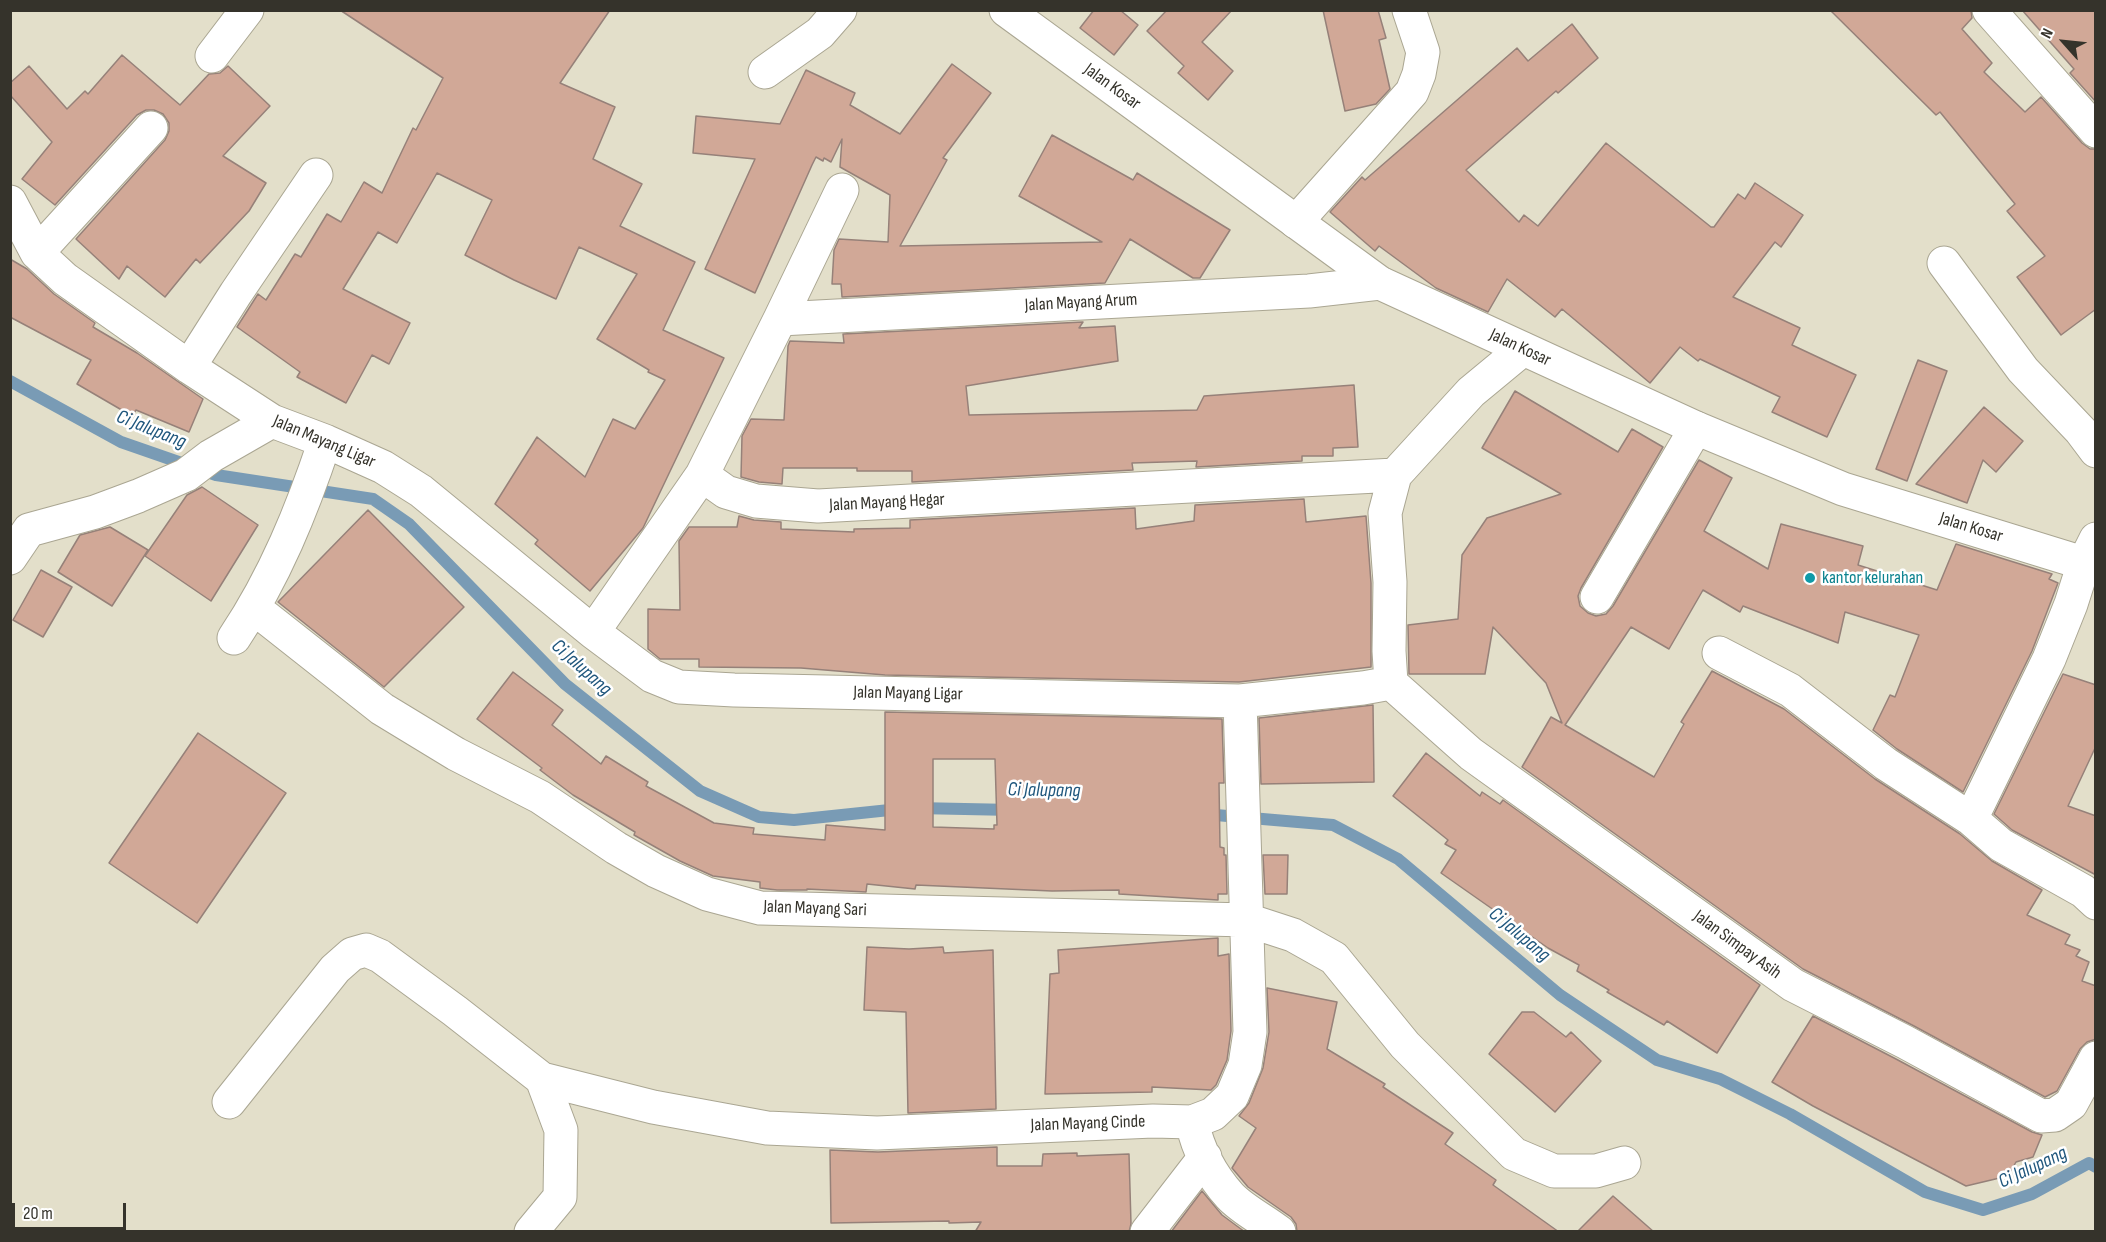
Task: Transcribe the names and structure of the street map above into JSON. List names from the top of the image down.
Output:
{
  "streets": {
    "street": [
      "Jalan Kosar",
      "Jalan Mayang Arum",
      "Jalan Mayang Ligar",
      "Jalan Mayang Hegar",
      "Jalan Mayang Sari",
      "Jalan Simpay Asih",
      "Jalan Mayang Cinde"
    ]
  },
  "crossings": [
    ["Jalan Kosar", "Jalan Mayang Arum"],
    ["Jalan Mayang Ligar", "Jalan Simpay Asih"],
    ["Jalan Mayang Ligar", "Jalan Mayang Cinde"],
    ["Jalan Mayang Sari", "Jalan Mayang Cinde"]
  ],
  "water": ["Ci Jalupang"],
  "places": ["kantor kelurahan"],
  "scale_bar": "20 m",
  "north": "top left"
}
